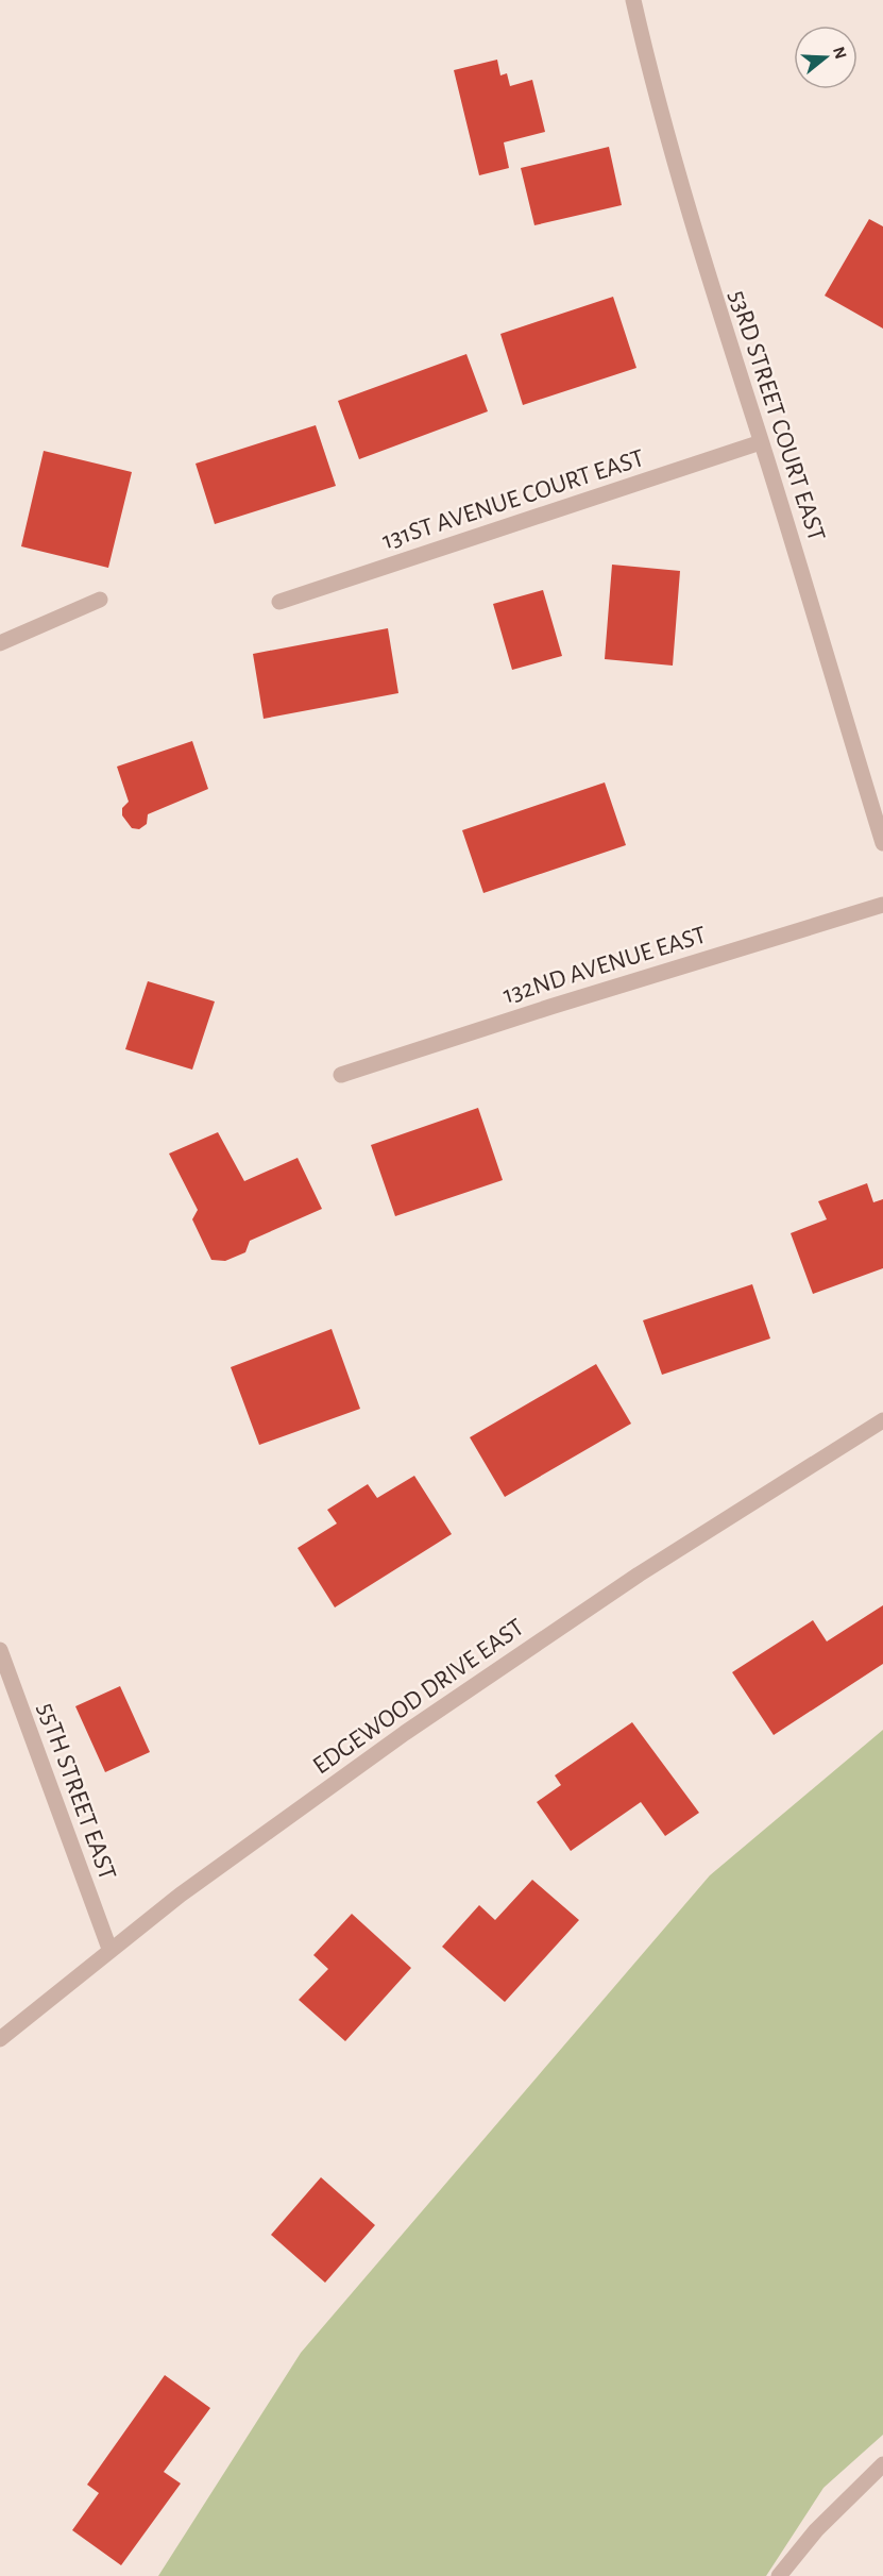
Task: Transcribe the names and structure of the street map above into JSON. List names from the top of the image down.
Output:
{
  "streets": {
    "street": [
      "53RD STREET COURT EAST",
      "131ST AVENUE COURT EAST",
      "132ND AVENUE EAST",
      "EDGEWOOD DRIVE EAST",
      "55TH STREET EAST"
    ]
  },
  "crossings": [
    ["53RD STREET COURT EAST", "131ST AVENUE COURT EAST"],
    ["EDGEWOOD DRIVE EAST", "55TH STREET EAST"]
  ],
  "north": "right"
}
